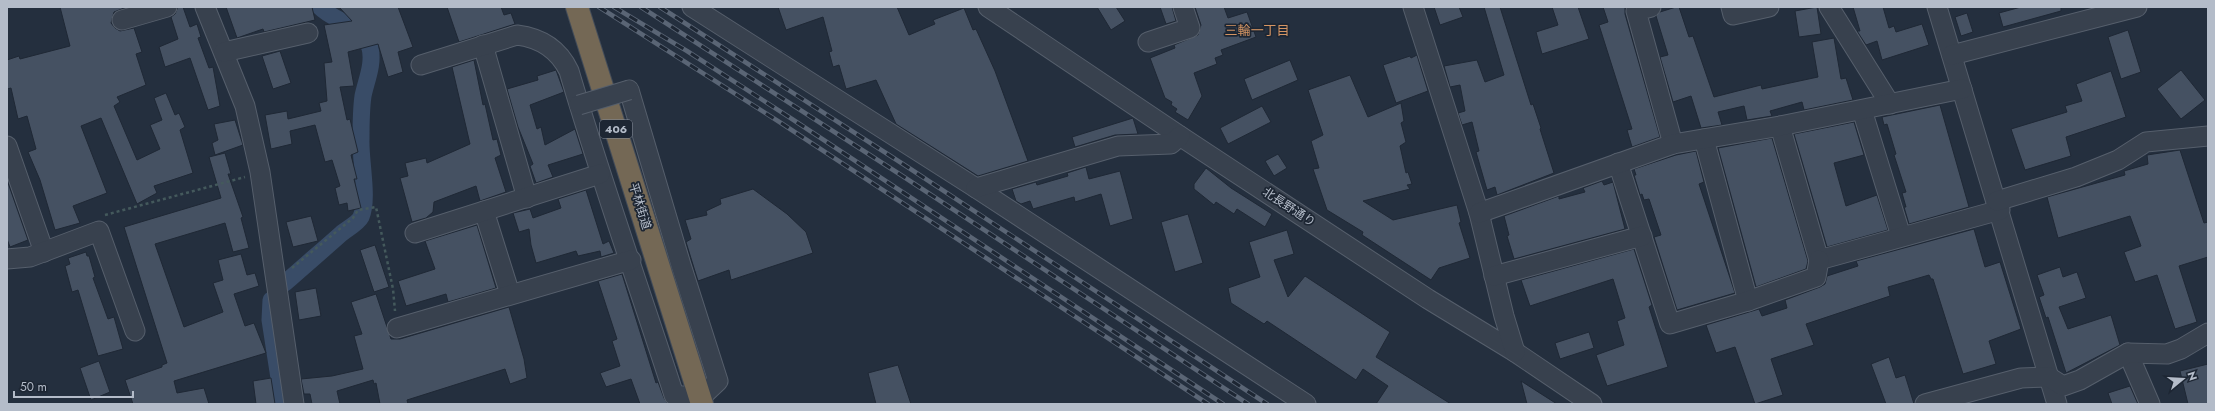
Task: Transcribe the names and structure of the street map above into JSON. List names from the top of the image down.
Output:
{
  "streets": {
    "highway": ["406", "平林街道"],
    "street": ["北長野通り"]
  },
  "districts": ["三輪一丁目"],
  "scale_bar": "50 m",
  "north": "right"
}
